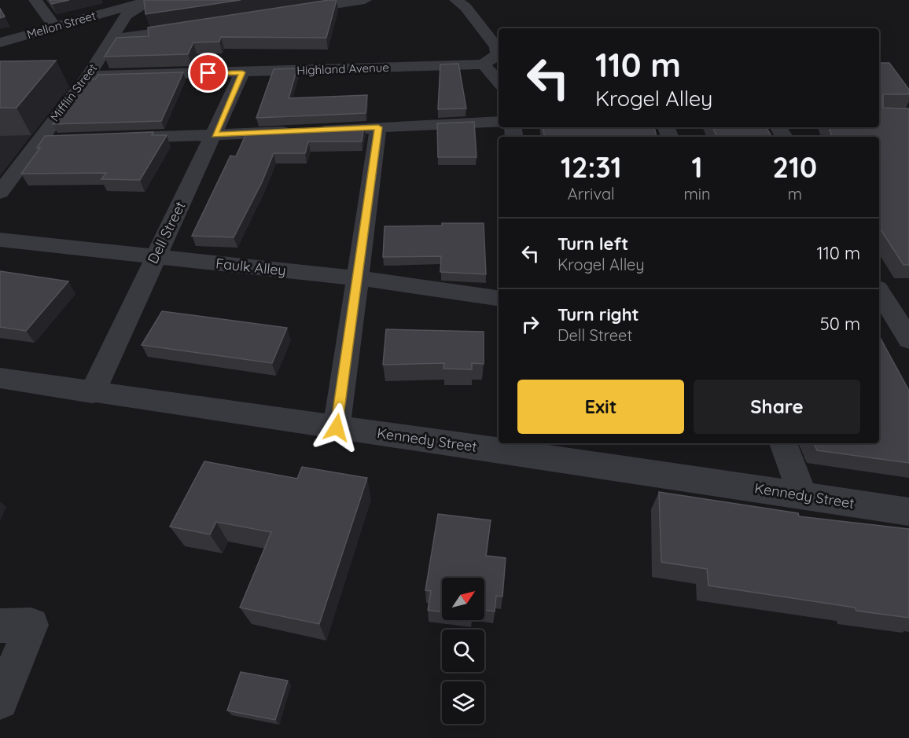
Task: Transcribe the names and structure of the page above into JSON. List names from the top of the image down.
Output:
{
  "streets": {
    "street": [
      "Mellon Street",
      "Highland Avenue",
      "Mifflin Street",
      "Dell Street",
      "Faulk Alley",
      "Kennedy Street"
    ]
  },
  "crossings": [
    ["Mellon Street", "Mifflin Street"],
    ["Highland Avenue", "Mifflin Street"],
    ["Highland Avenue", "Dell Street"],
    ["Dell Street", "Faulk Alley"],
    ["Dell Street", "Kennedy Street"]
  ],
  "north": "top right",
  "page": {
    "turn": ["110 m", "Krogel Alley"],
    "eta": [
      "12:31",
      "Arrival",
      "1",
      "min",
      "210",
      "m"
    ],
    "list": [
      {
        "name": "Turn left",
        "note": "Krogel Alley",
        "value": "110 m"
      },
      {
        "name": "Turn right",
        "note": "Dell Street",
        "value": "50 m"
      }
    ],
    "buttons": ["Exit", "Share"]
  }
}
